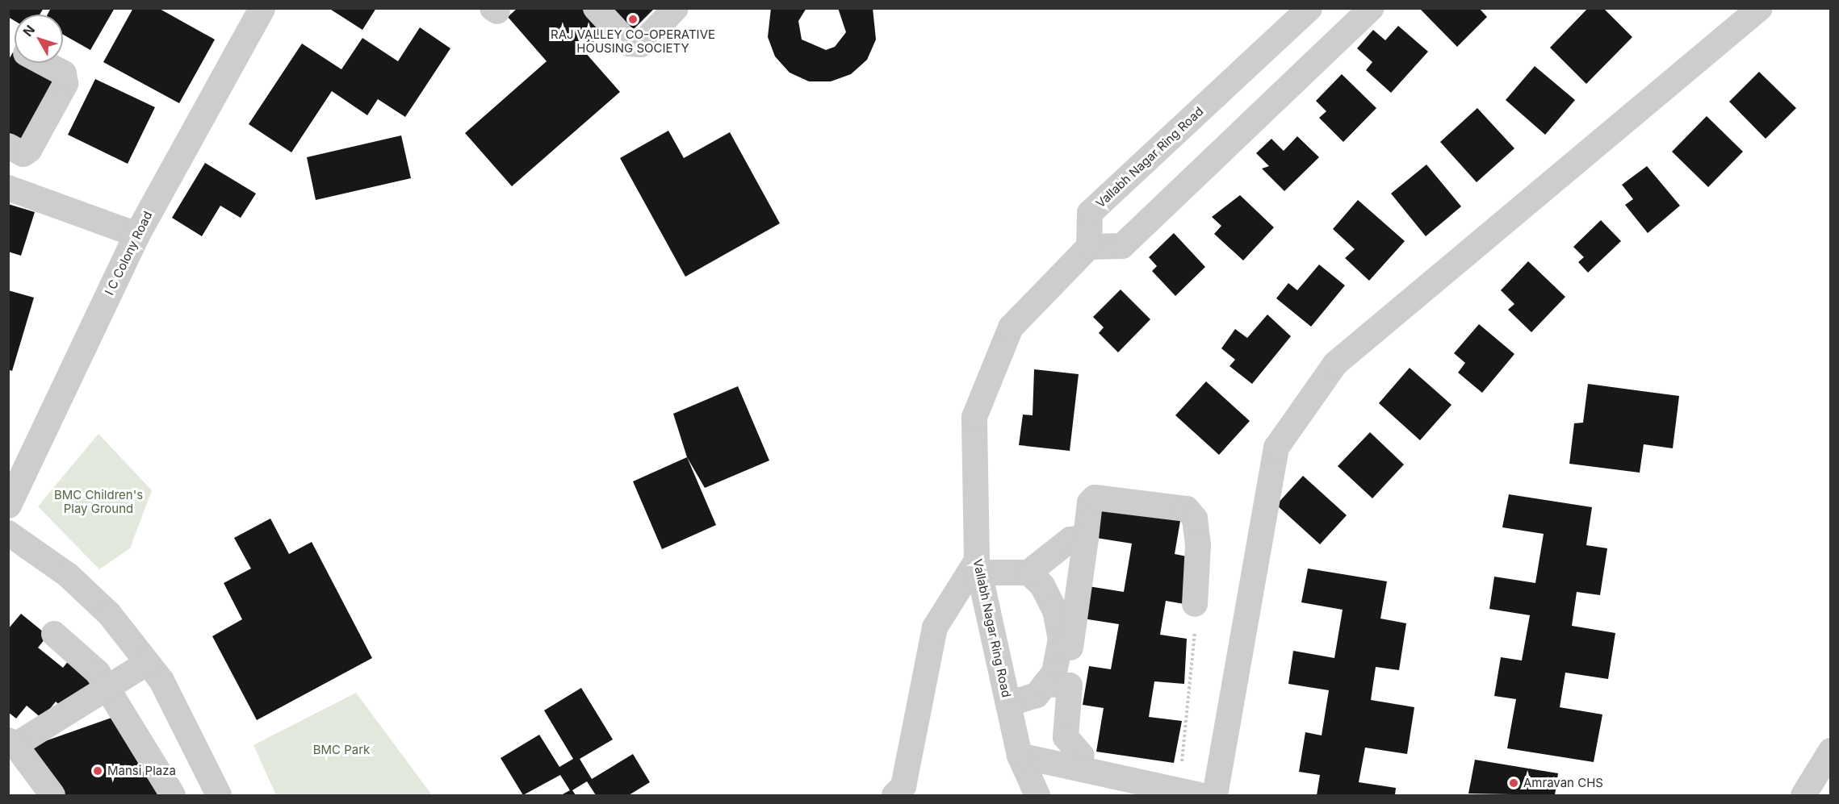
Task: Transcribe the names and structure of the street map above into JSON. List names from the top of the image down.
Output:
{
  "streets": {
    "street": ["Vallabh Nagar Ring Road", "I C Colony Road"]
  },
  "parks": ["BMC Children's Play Ground", "BMC Park"],
  "places": ["RAJ VALLEY CO-OPERATIVE HOUSING SOCIETY", "Mansi Plaza", "Amravan CHS"],
  "north": "top left"
}
